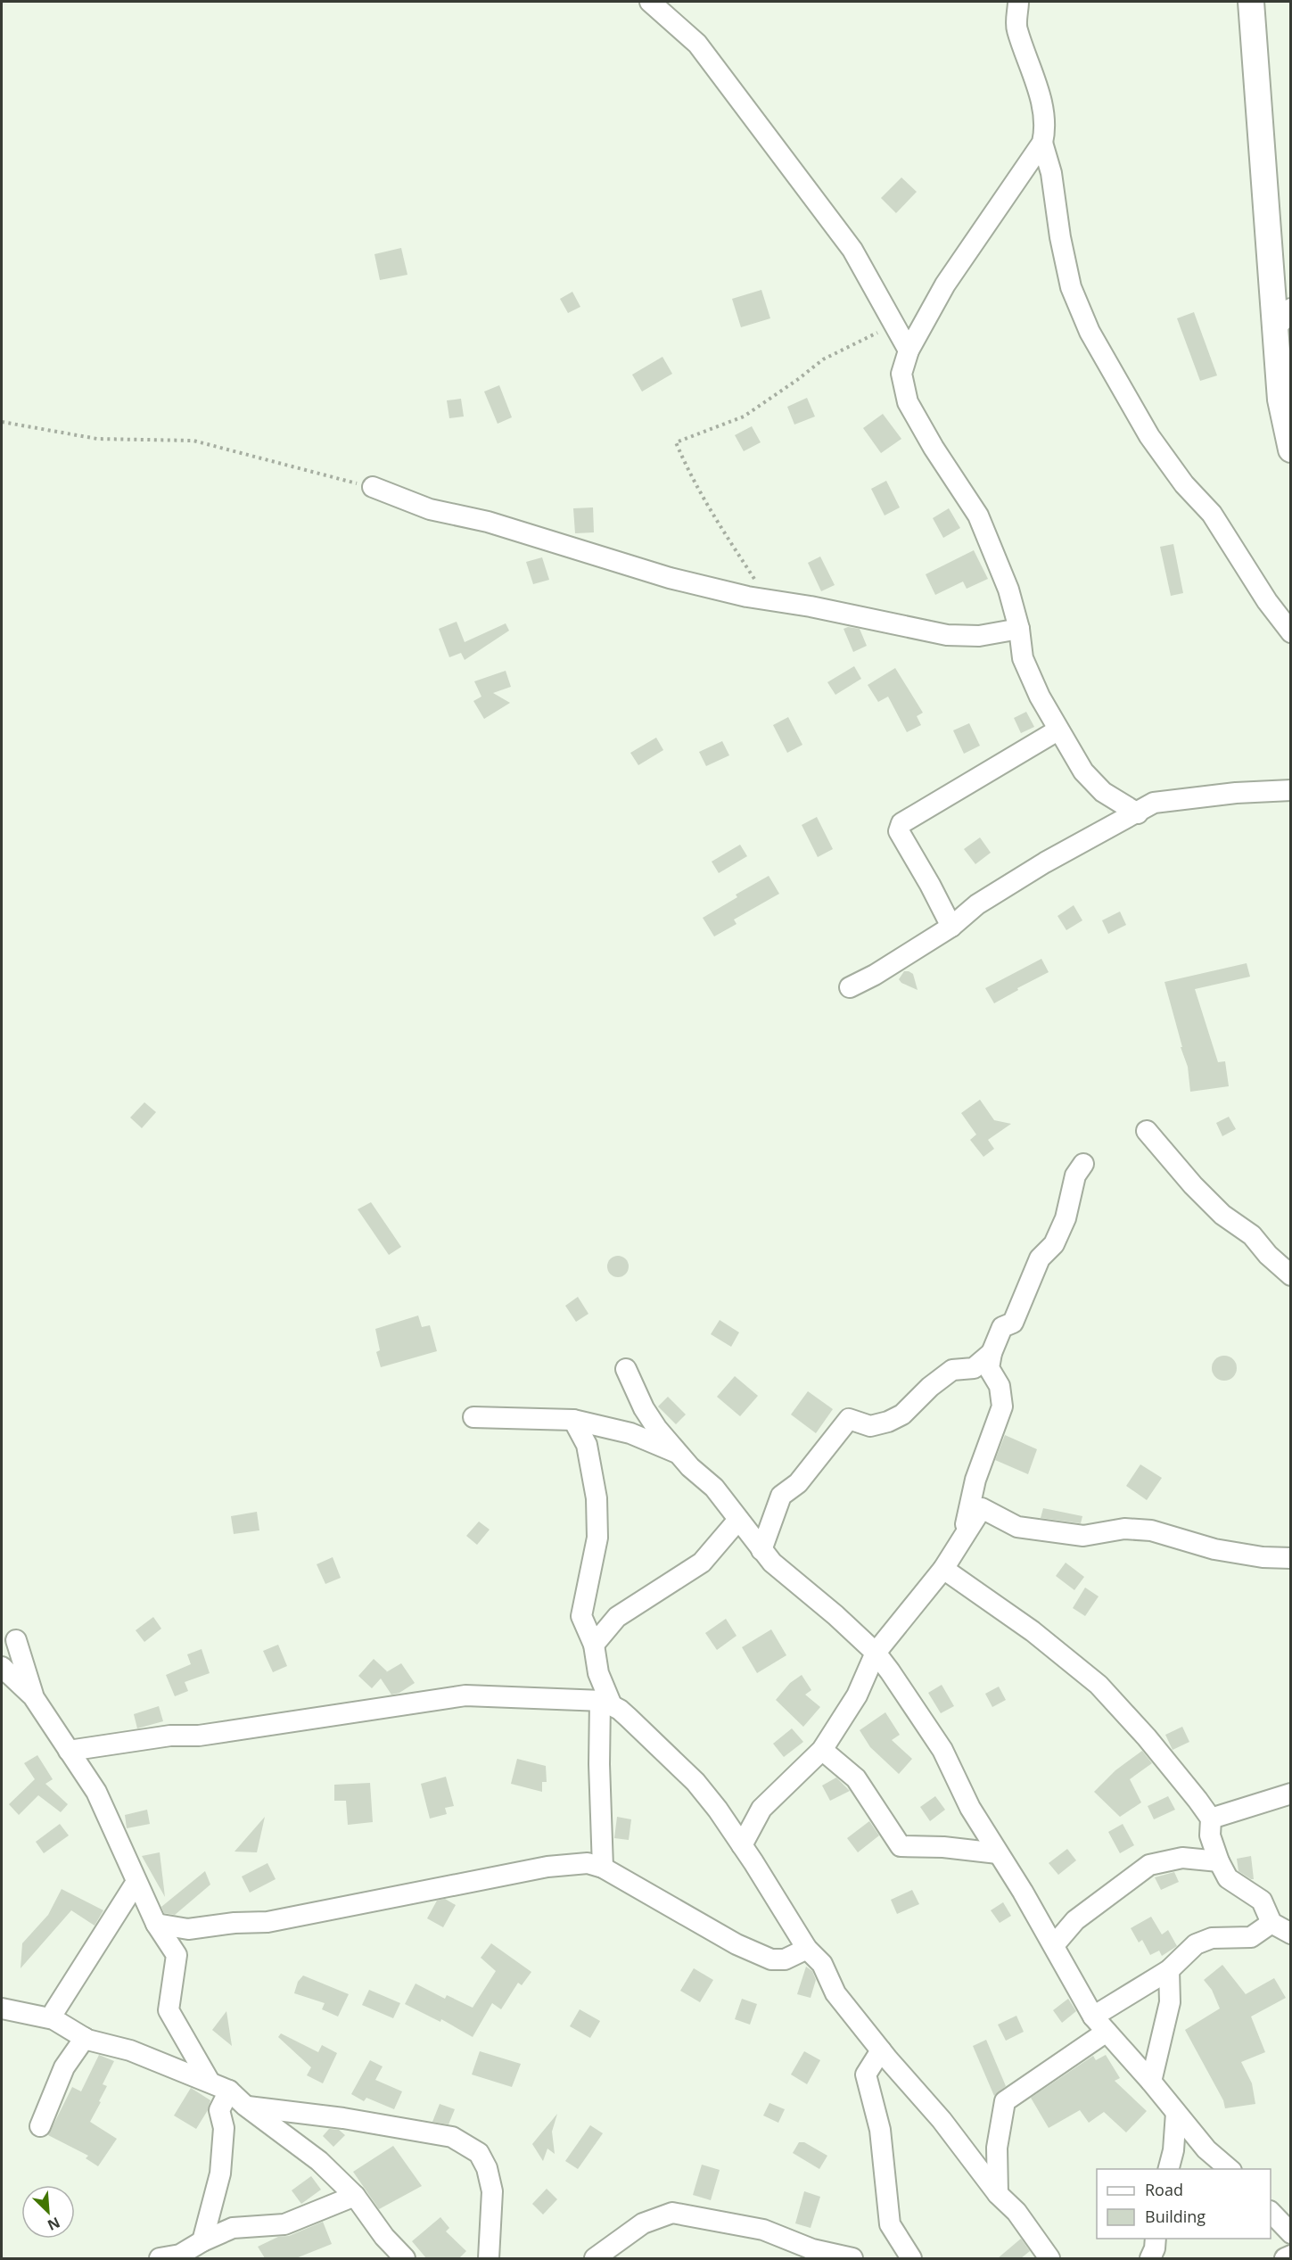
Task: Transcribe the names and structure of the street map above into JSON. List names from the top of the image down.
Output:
{
  "legend": ["Road", "Building"],
  "north": "bottom right"
}
